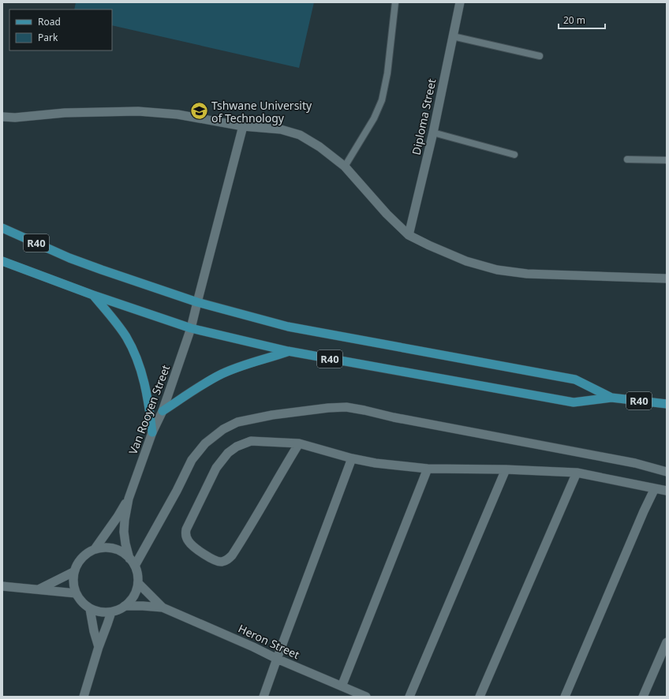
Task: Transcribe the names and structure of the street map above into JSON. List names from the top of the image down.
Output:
{
  "streets": {
    "main road": ["R40"],
    "street": ["Diploma Street", "Van Rooyen Street", "Heron Street"]
  },
  "crossings": [
    ["R40", "Van Rooyen Street"],
    ["Van Rooyen Street", "Heron Street"]
  ],
  "places": {
    "school or university": ["Tshwane University of Technology"]
  },
  "legend": ["Road", "Park"],
  "scale_bar": "20 m"
}
